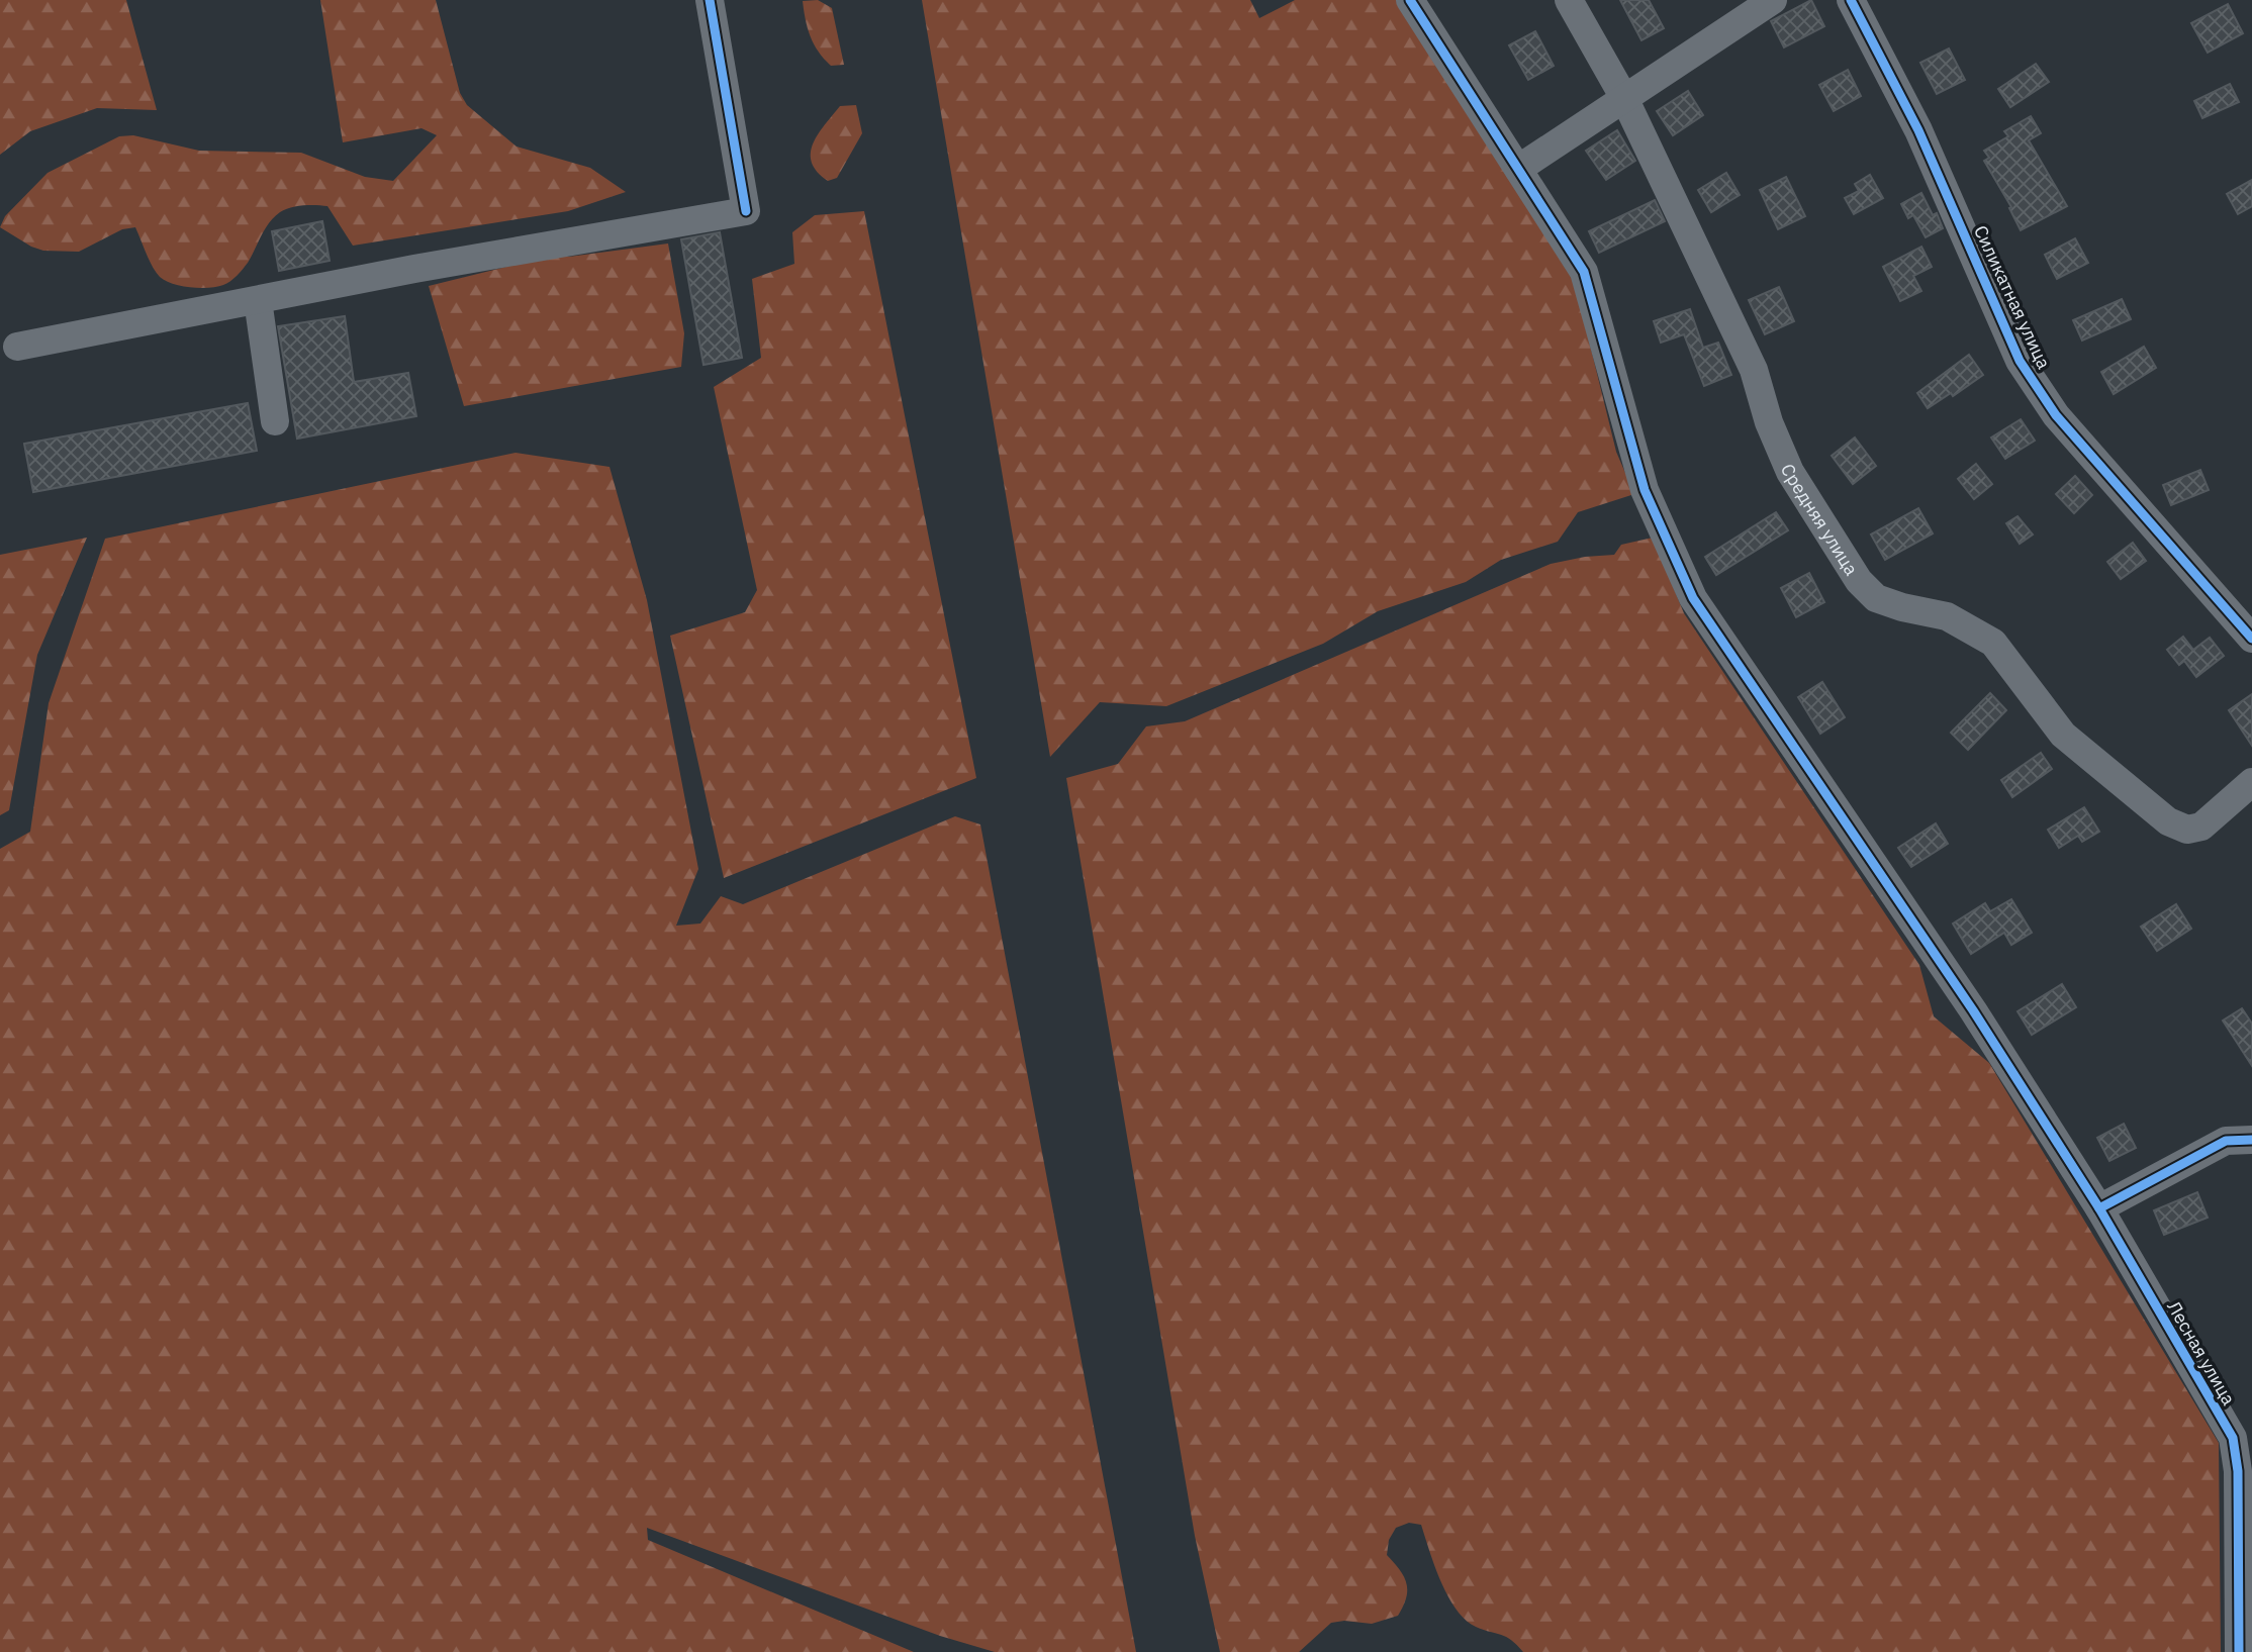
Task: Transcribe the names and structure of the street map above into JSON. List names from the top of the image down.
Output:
{
  "streets": {
    "street": ["Силикатная улица", "Средняя улица", "Лесная улица"]
  }
}
